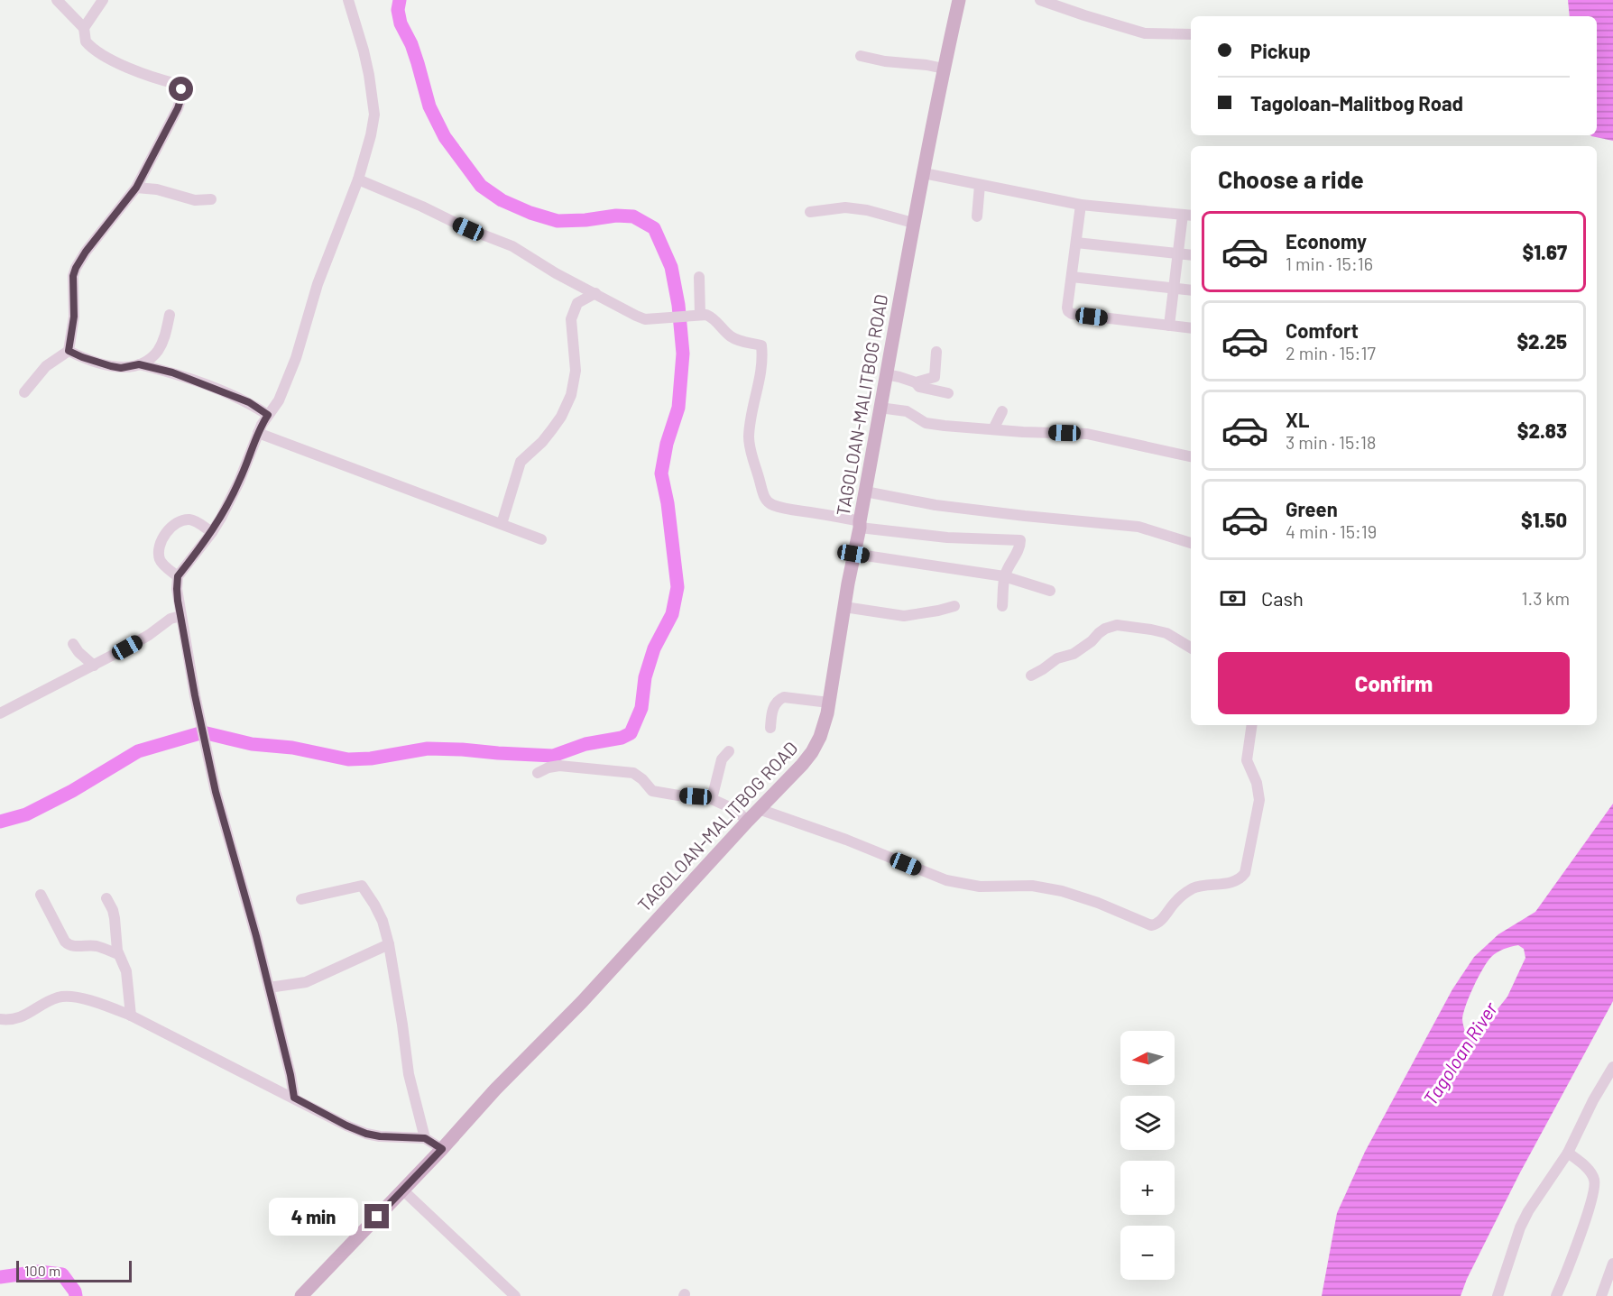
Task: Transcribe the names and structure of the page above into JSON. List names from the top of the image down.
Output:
{
  "streets": {
    "main road": ["TAGOLOAN-MALITBOG ROAD"]
  },
  "water": ["Tagoloan River"],
  "scale_bar": "100 m",
  "north": "left",
  "page": {
    "banner": ["Pickup", "Tagoloan-Malitbog Road"],
    "heading": "Choose a ride",
    "list": [
      {
        "name": "Economy",
        "note": "1 min · 15:16",
        "value": "$1.67"
      },
      {
        "name": "Comfort",
        "note": "2 min · 15:17",
        "value": "$2.25"
      },
      {
        "name": "XL",
        "note": "3 min · 15:18",
        "value": "$2.83"
      },
      {
        "name": "Green",
        "note": "4 min · 15:19",
        "value": "$1.50"
      }
    ],
    "pay": ["Cash", "1.3 km"],
    "buttons": "Confirm",
    "map_buttons": ["+", "−"],
    "bubble": "4 min",
    "scale": "100 m"
  }
}
